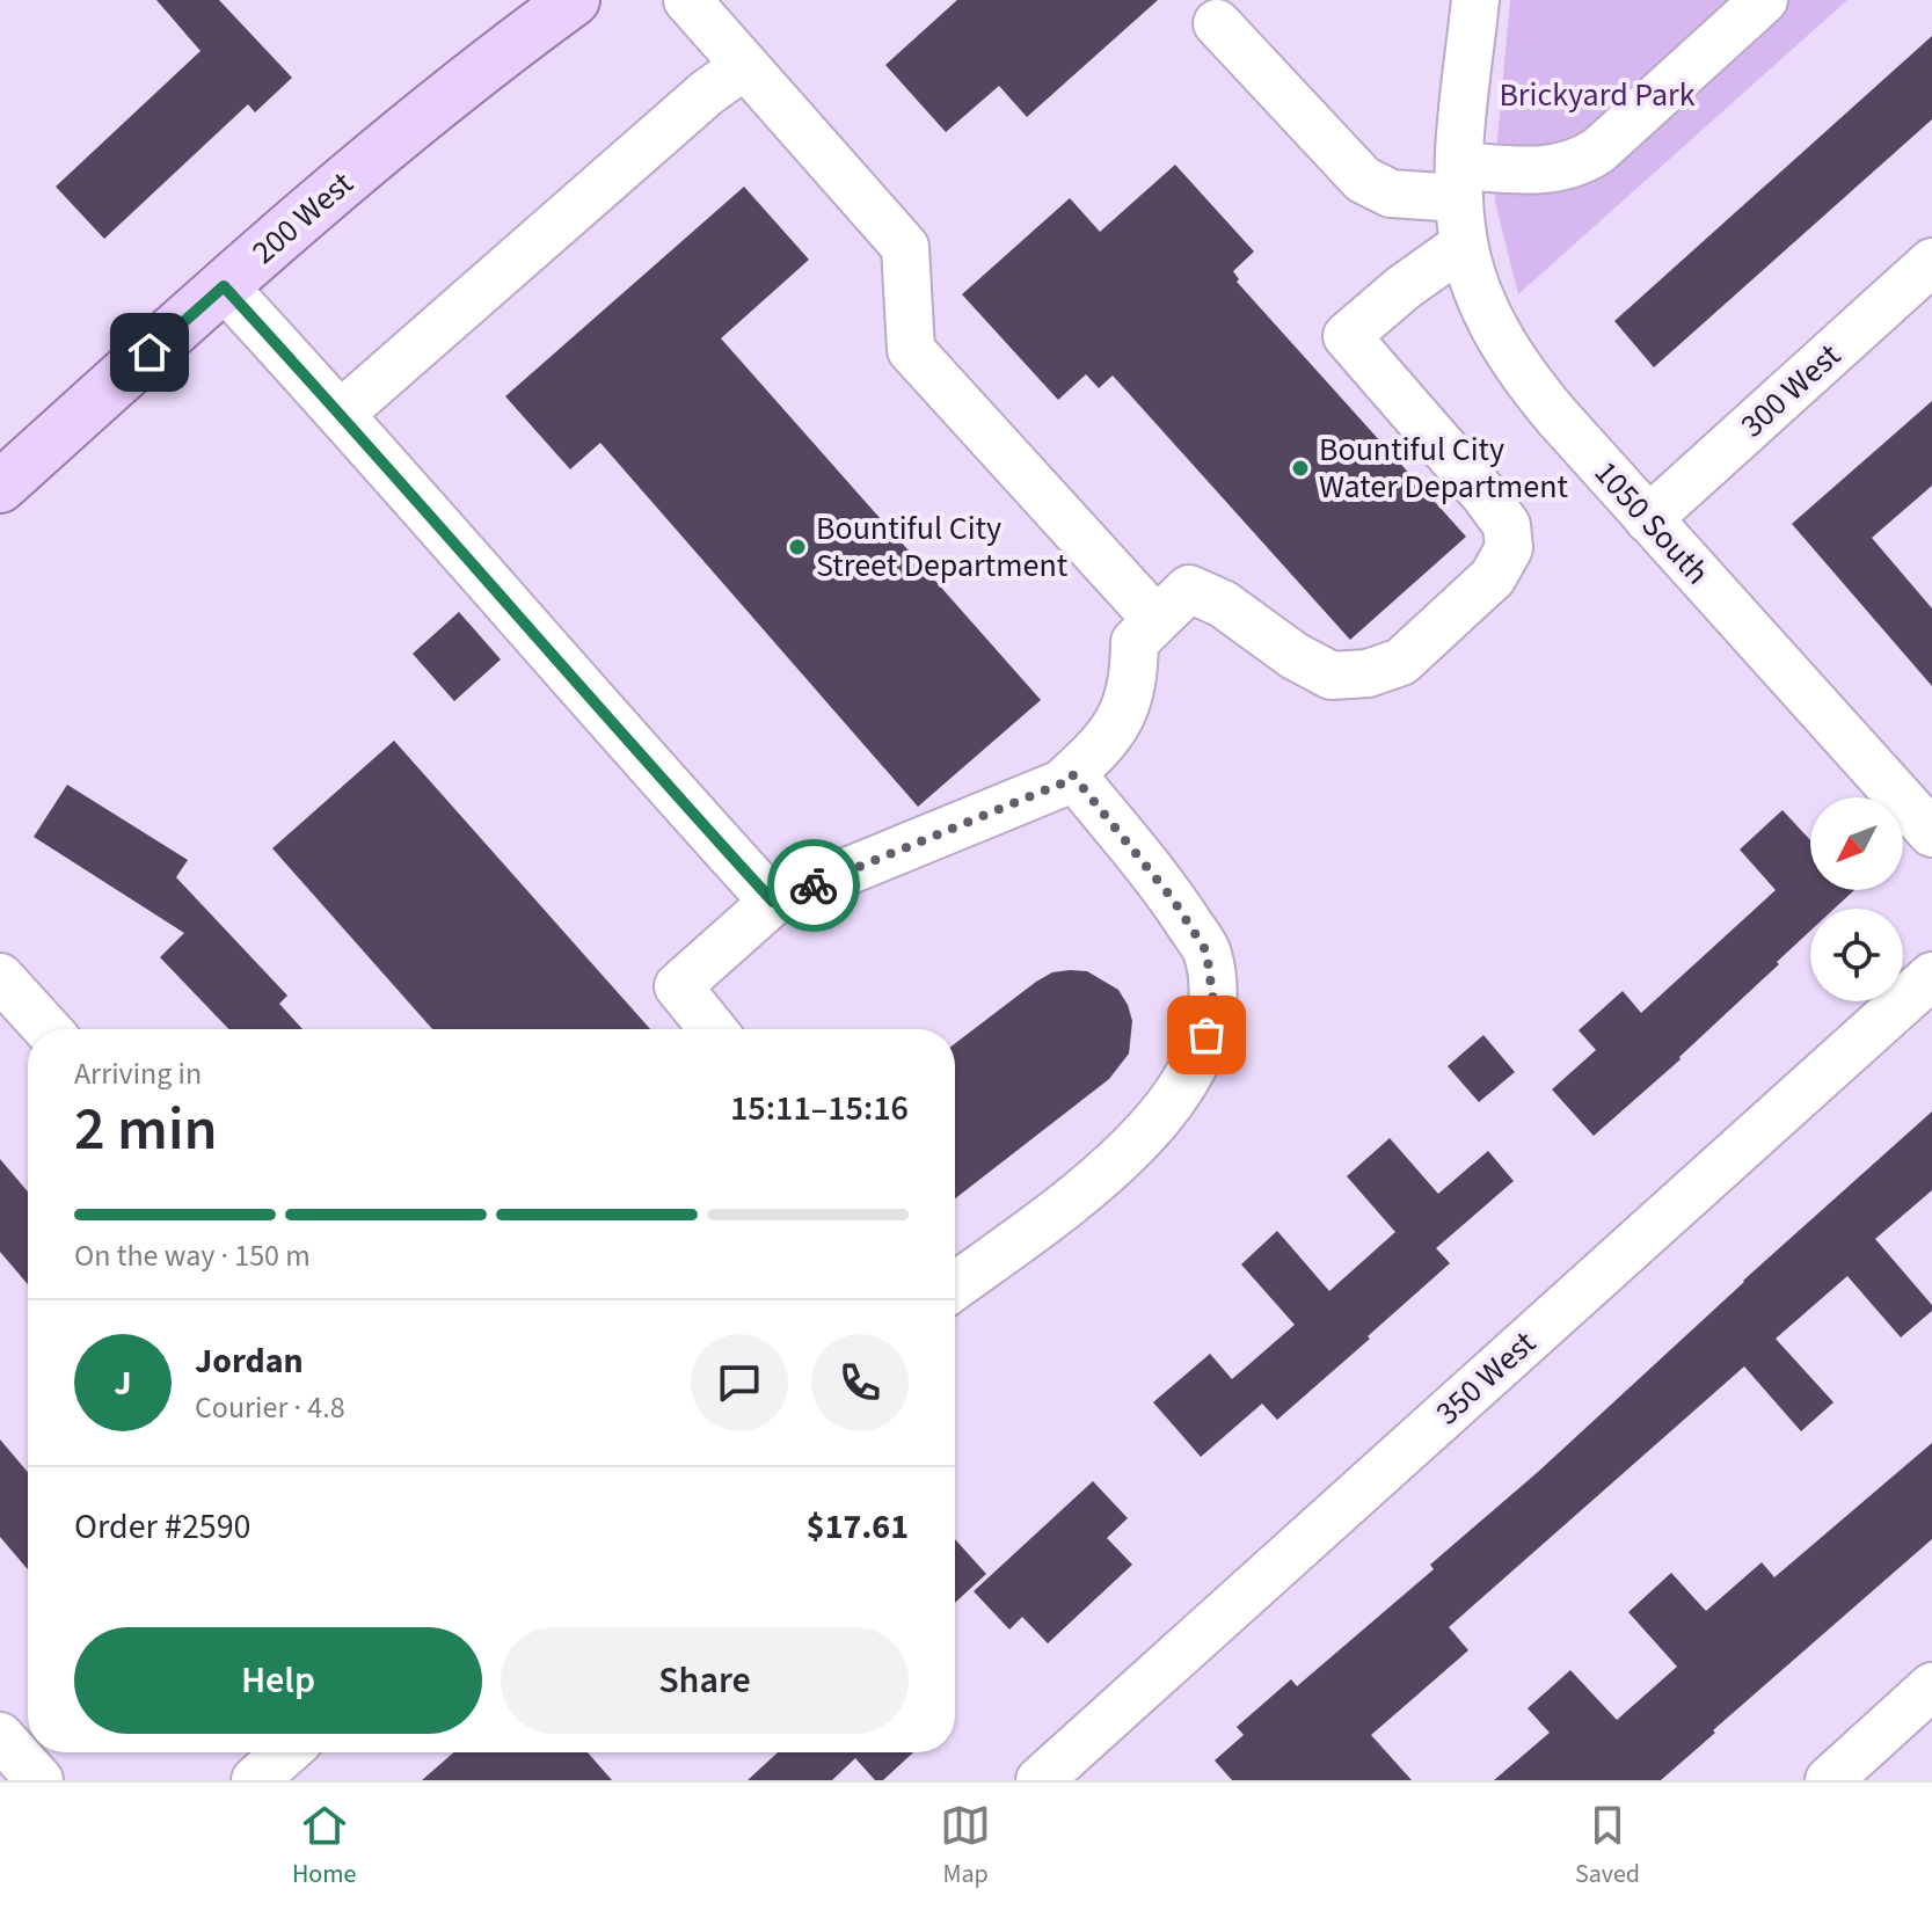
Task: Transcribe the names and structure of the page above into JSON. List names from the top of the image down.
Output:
{
  "streets": {
    "main road": ["200 West"],
    "street": ["300 West", "1050 South", "350 West"]
  },
  "crossings": [
    ["300 West", "1050 South"]
  ],
  "parks": ["Brickyard Park"],
  "places": ["Bountiful City Water Department", "Bountiful City Street Department"],
  "north": "bottom left",
  "page": {
    "heading": ["2 min", "Arriving in", "15:11–15:16"],
    "panel": [
      "Jordan",
      "Courier · 4.8",
      "Order #2590",
      "$17.61"
    ],
    "bar": "On the way · 150 m",
    "round": "J",
    "buttons": ["Help", "Share"],
    "tabs": ["Home", "Map", "Saved"]
  }
}
